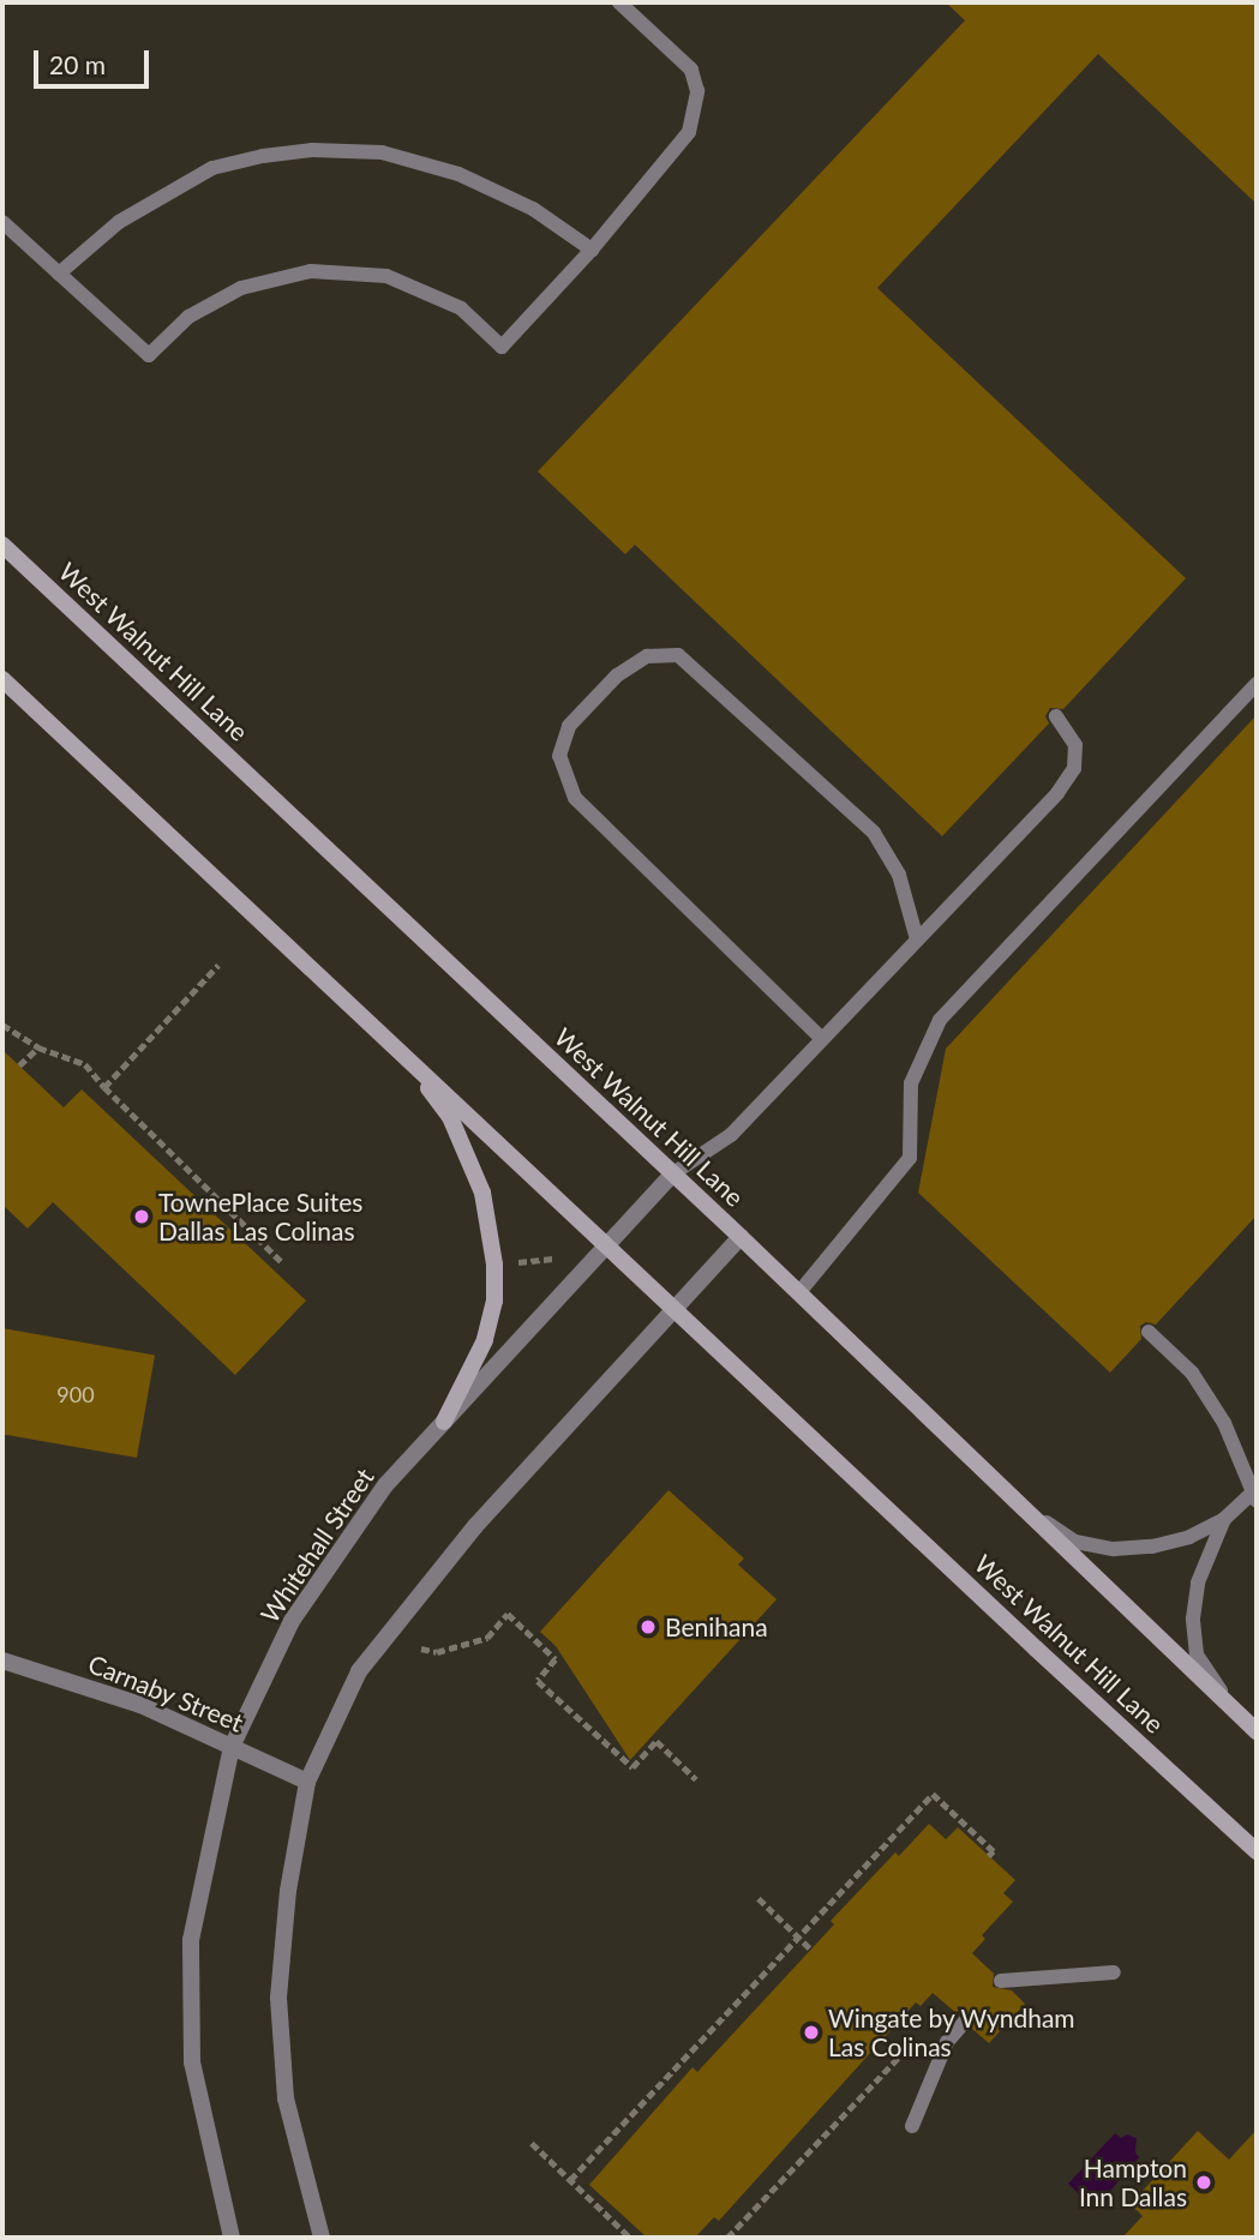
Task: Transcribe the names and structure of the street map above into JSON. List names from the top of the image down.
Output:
{
  "streets": {
    "main road": ["West Walnut Hill Lane"],
    "street": ["Whitehall Street", "Carnaby Street"]
  },
  "crossings": [
    ["West Walnut Hill Lane", "Whitehall Street"],
    ["Whitehall Street", "Carnaby Street"]
  ],
  "places": [
    "TownePlace Suites Dallas Las Colinas",
    "Benihana",
    "Wingate by Wyndham Las Colinas",
    "Hampton Inn Dallas"
  ],
  "house_numbers": ["900"],
  "scale_bar": "20 m"
}
